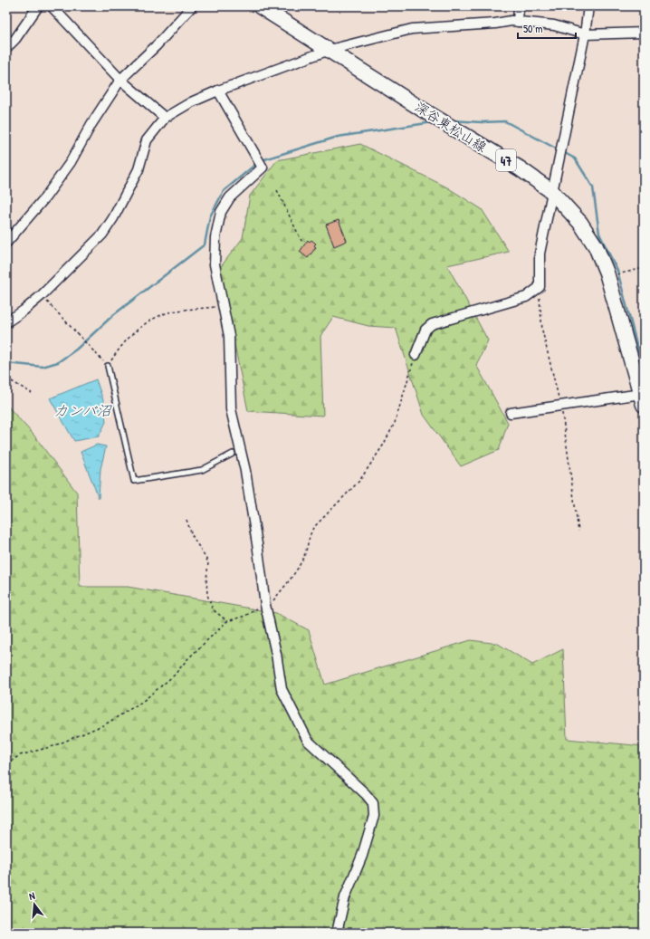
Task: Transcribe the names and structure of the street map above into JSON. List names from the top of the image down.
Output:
{
  "streets": {
    "main road": ["深谷東松山線", "47"]
  },
  "water": ["カンバ沼"],
  "scale_bar": "50 m",
  "north": "top"
}
